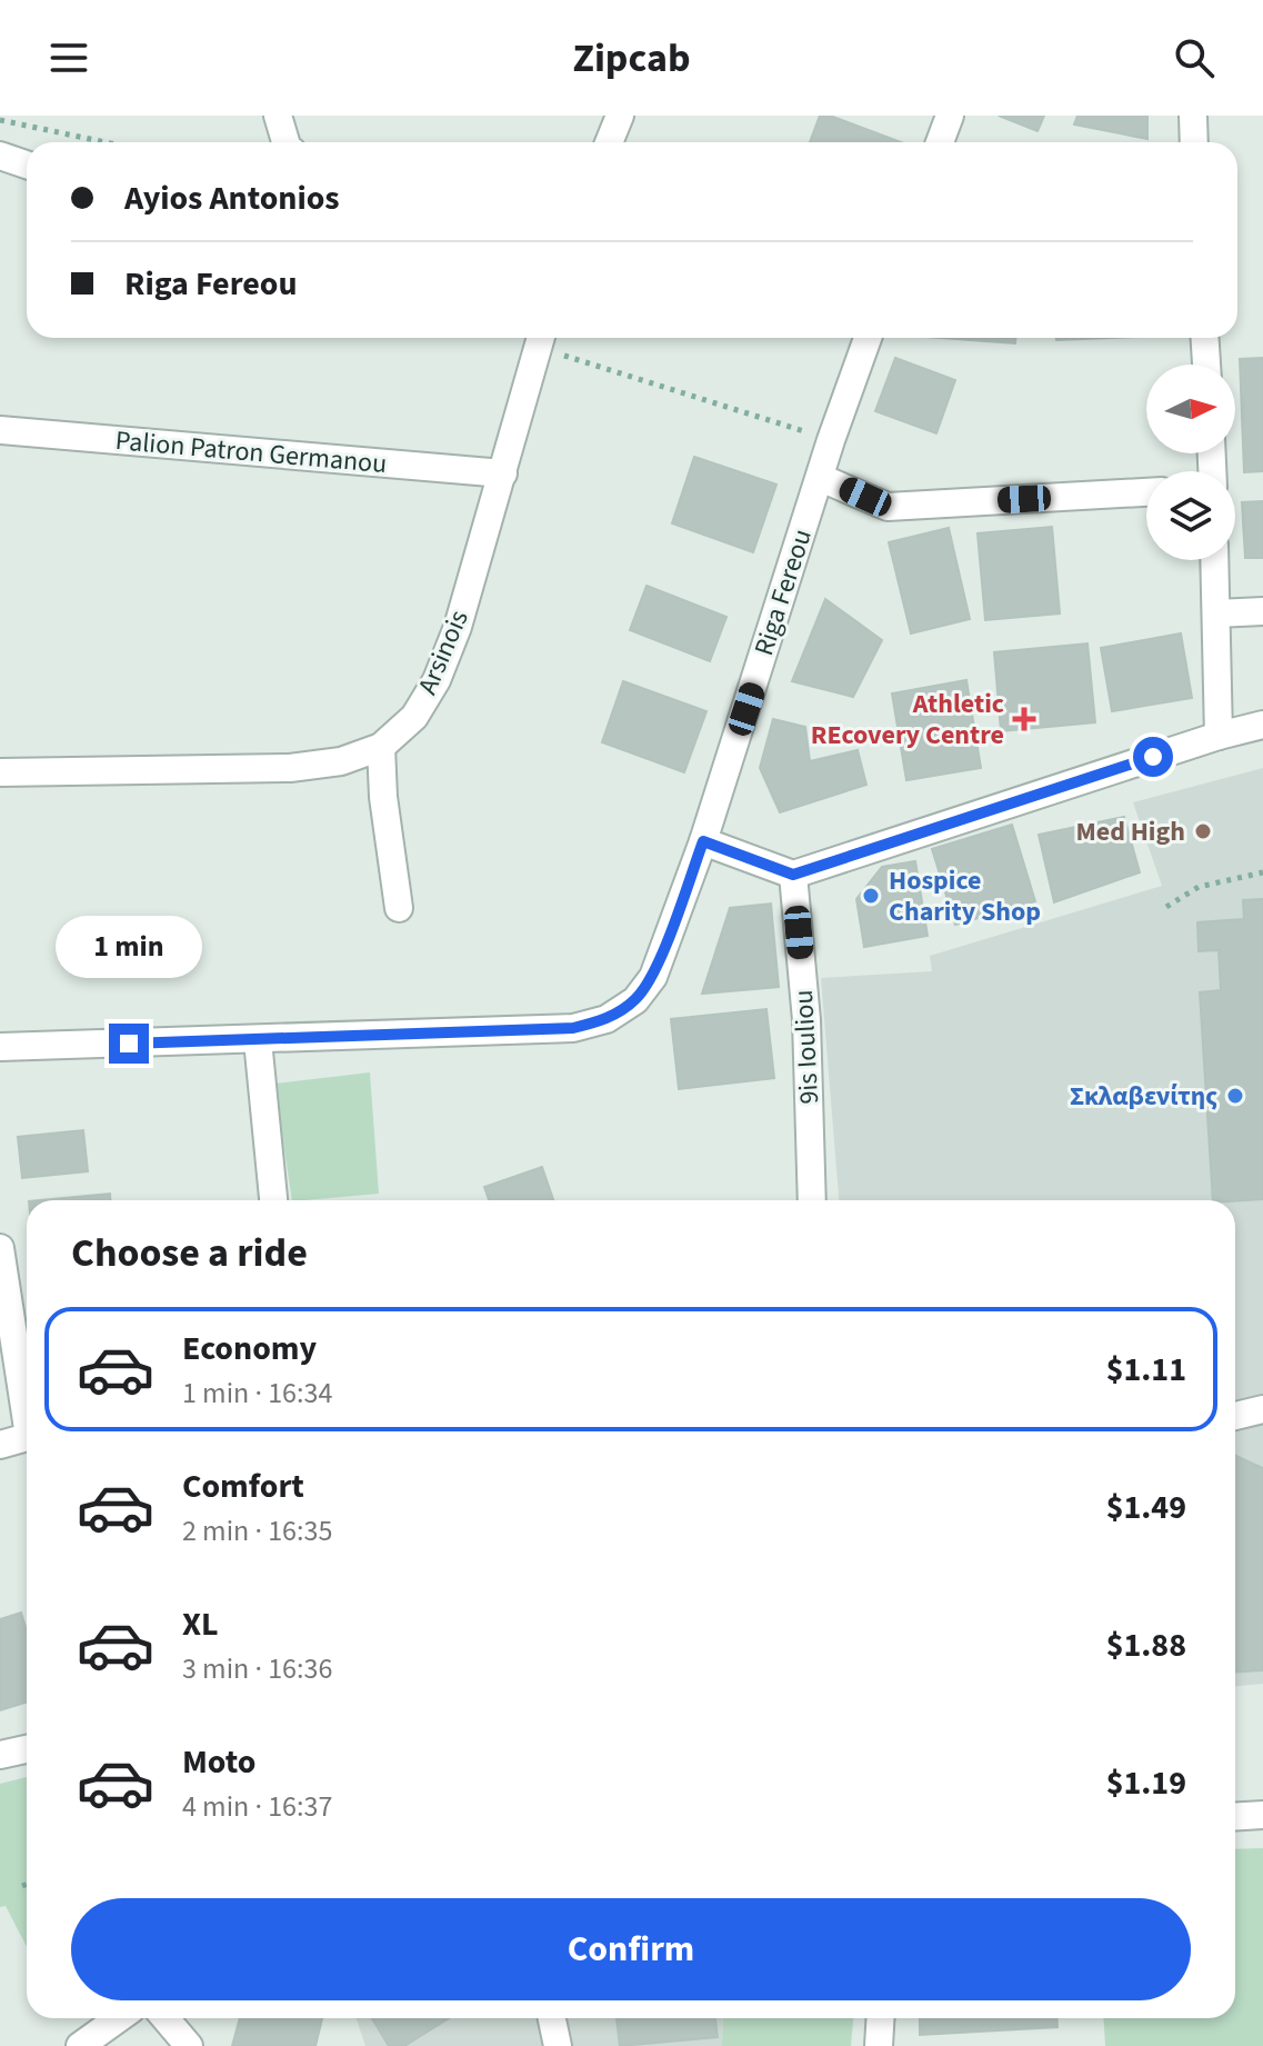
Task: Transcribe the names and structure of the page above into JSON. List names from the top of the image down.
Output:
{
  "streets": {
    "street": [
      "Palion Patron Germanou",
      "Riga Fereou",
      "Arsinois",
      "9is Iouliou"
    ]
  },
  "crossings": [
    ["Palion Patron Germanou", "Arsinois"]
  ],
  "places": {
    "health": ["Athletic REcovery Centre"],
    "other": ["Med High", "Hospice Charity Shop", "Σκλαβενίτης"]
  },
  "north": "right",
  "page": {
    "header": "Zipcab",
    "banner": ["Ayios Antonios", "Riga Fereou"],
    "bubble": "1 min",
    "heading": "Choose a ride",
    "list": [
      {
        "name": "Economy",
        "note": "1 min · 16:34",
        "value": "$1.11"
      },
      {
        "name": "Comfort",
        "note": "2 min · 16:35",
        "value": "$1.49"
      },
      {
        "name": "XL",
        "note": "3 min · 16:36",
        "value": "$1.88"
      },
      {
        "name": "Moto",
        "note": "4 min · 16:37",
        "value": "$1.19"
      }
    ],
    "buttons": "Confirm"
  }
}
